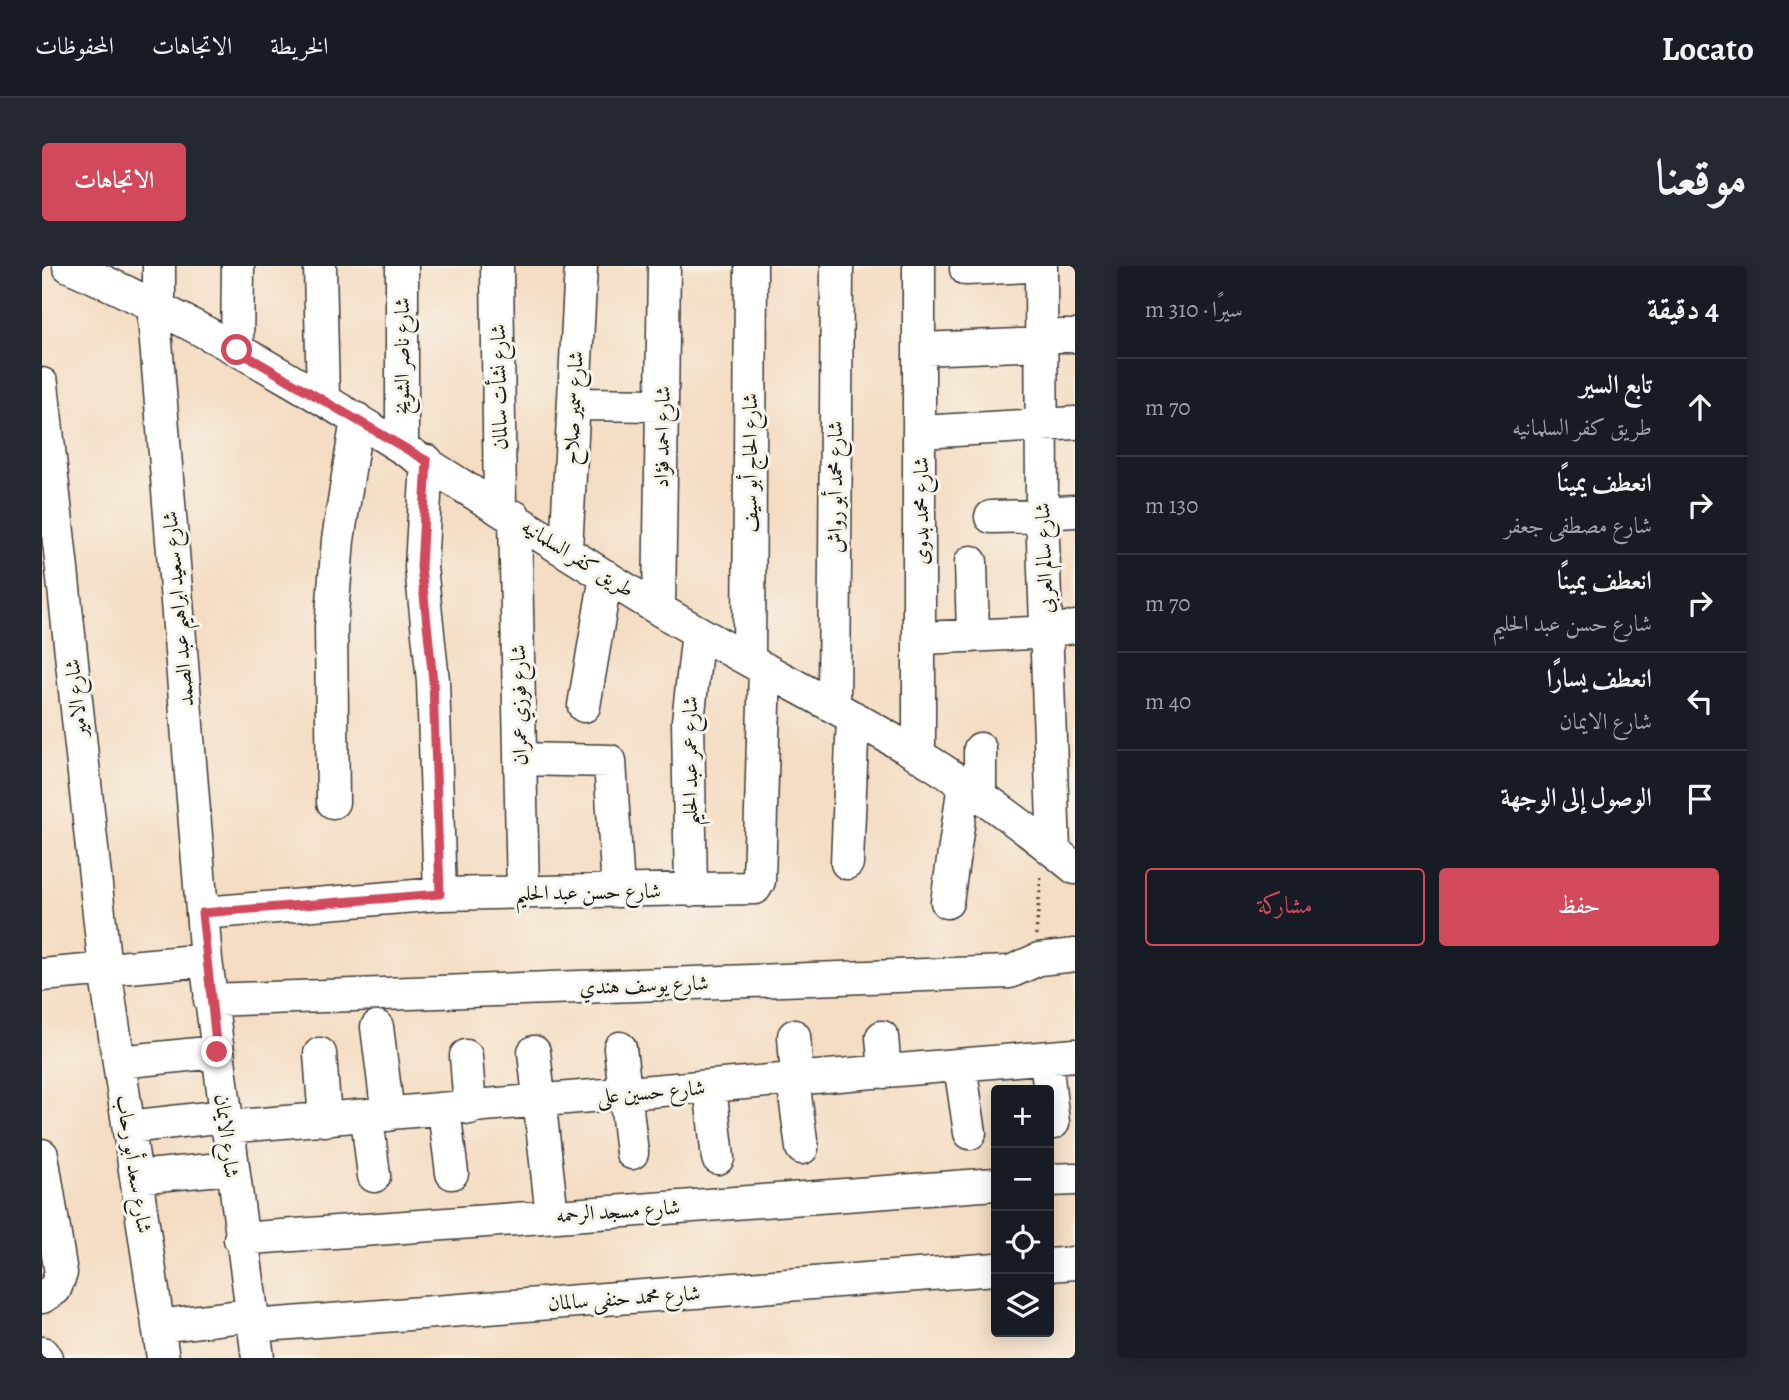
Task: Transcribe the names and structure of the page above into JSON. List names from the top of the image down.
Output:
{
  "streets": {
    "street": [
      "شارع ناصر الشويخ",
      "شارع نشأت سالمان",
      "شارع سمير صلاح",
      "شارع احمد فؤاد",
      "شارع الحاج أبو سيف",
      "شارع محمد أبو رواش",
      "شارع محمد بدوى",
      "طريق كفر السلمانيه",
      "شارع سالم العربى",
      "شارع سعيد ابراهيم عبد الصمد",
      "شارع الامير",
      "شارع فوزي عمران",
      "شارع عمر عبد الحليم",
      "شارع حسن عبد الحليم",
      "شارع يوسف هندي",
      "شارع حسين على",
      "شارع الايمان",
      "شارع سعد أبو رحاب",
      "شارع مسجد الرحمه",
      "شارع محمد حنفى سالمان"
    ]
  },
  "crossings": [
    ["شارع ناصر الشويخ", "طريق كفر السلمانيه"],
    ["شارع ناصر الشويخ", "شارع حسن عبد الحليم"],
    ["شارع نشأت سالمان", "طريق كفر السلمانيه"],
    ["شارع نشأت سالمان", "شارع فوزي عمران"],
    ["شارع سمير صلاح", "طريق كفر السلمانيه"],
    ["شارع احمد فؤاد", "طريق كفر السلمانيه"],
    ["شارع الحاج أبو سيف", "طريق كفر السلمانيه"],
    ["شارع الحاج أبو سيف", "شارع حسن عبد الحليم"],
    ["شارع محمد أبو رواش", "طريق كفر السلمانيه"],
    ["شارع محمد بدوى", "طريق كفر السلمانيه"],
    ["طريق كفر السلمانيه", "شارع سالم العربى"],
    ["طريق كفر السلمانيه", "شارع سعيد ابراهيم عبد الصمد"],
    ["طريق كفر السلمانيه", "شارع فوزي عمران"],
    ["طريق كفر السلمانيه", "شارع عمر عبد الحليم"],
    ["طريق كفر السلمانيه", "شارع حسن عبد الحليم"],
    ["شارع سعيد ابراهيم عبد الصمد", "شارع حسن عبد الحليم"],
    ["شارع سعيد ابراهيم عبد الصمد", "شارع الايمان"],
    ["شارع الامير", "شارع سعد أبو رحاب"],
    ["شارع فوزي عمران", "شارع حسن عبد الحليم"],
    ["شارع عمر عبد الحليم", "شارع حسن عبد الحليم"],
    ["شارع حسن عبد الحليم", "شارع الايمان"],
    ["شارع يوسف هندي", "شارع الايمان"],
    ["شارع حسين على", "شارع الايمان"],
    ["شارع حسين على", "شارع سعد أبو رحاب"],
    ["شارع الايمان", "شارع مسجد الرحمه"],
    ["شارع الايمان", "شارع محمد حنفى سالمان"],
    ["شارع سعد أبو رحاب", "شارع محمد حنفى سالمان"]
  ],
  "page": {
    "header": "Locato",
    "nav": ["الخريطة", "الاتجاهات", "المحفوظات"],
    "title": "موقعنا",
    "buttons": [
      "الاتجاهات",
      ["حفظ", "مشاركة"]
    ],
    "heading": ["4 دقيقة", "سيرًا · 310 m"],
    "list": [
      ["تابع السير", "طريق كفر السلمانيه", "70 m"],
      ["انعطف يمينًا", "شارع مصطفى جعفر", "130 m"],
      ["انعطف يمينًا", "شارع حسن عبد الحليم", "70 m"],
      ["انعطف يسارًا", "شارع الايمان", "40 m"],
      "الوصول إلى الوجهة"
    ],
    "map_buttons": ["+", "−"]
  }
}
